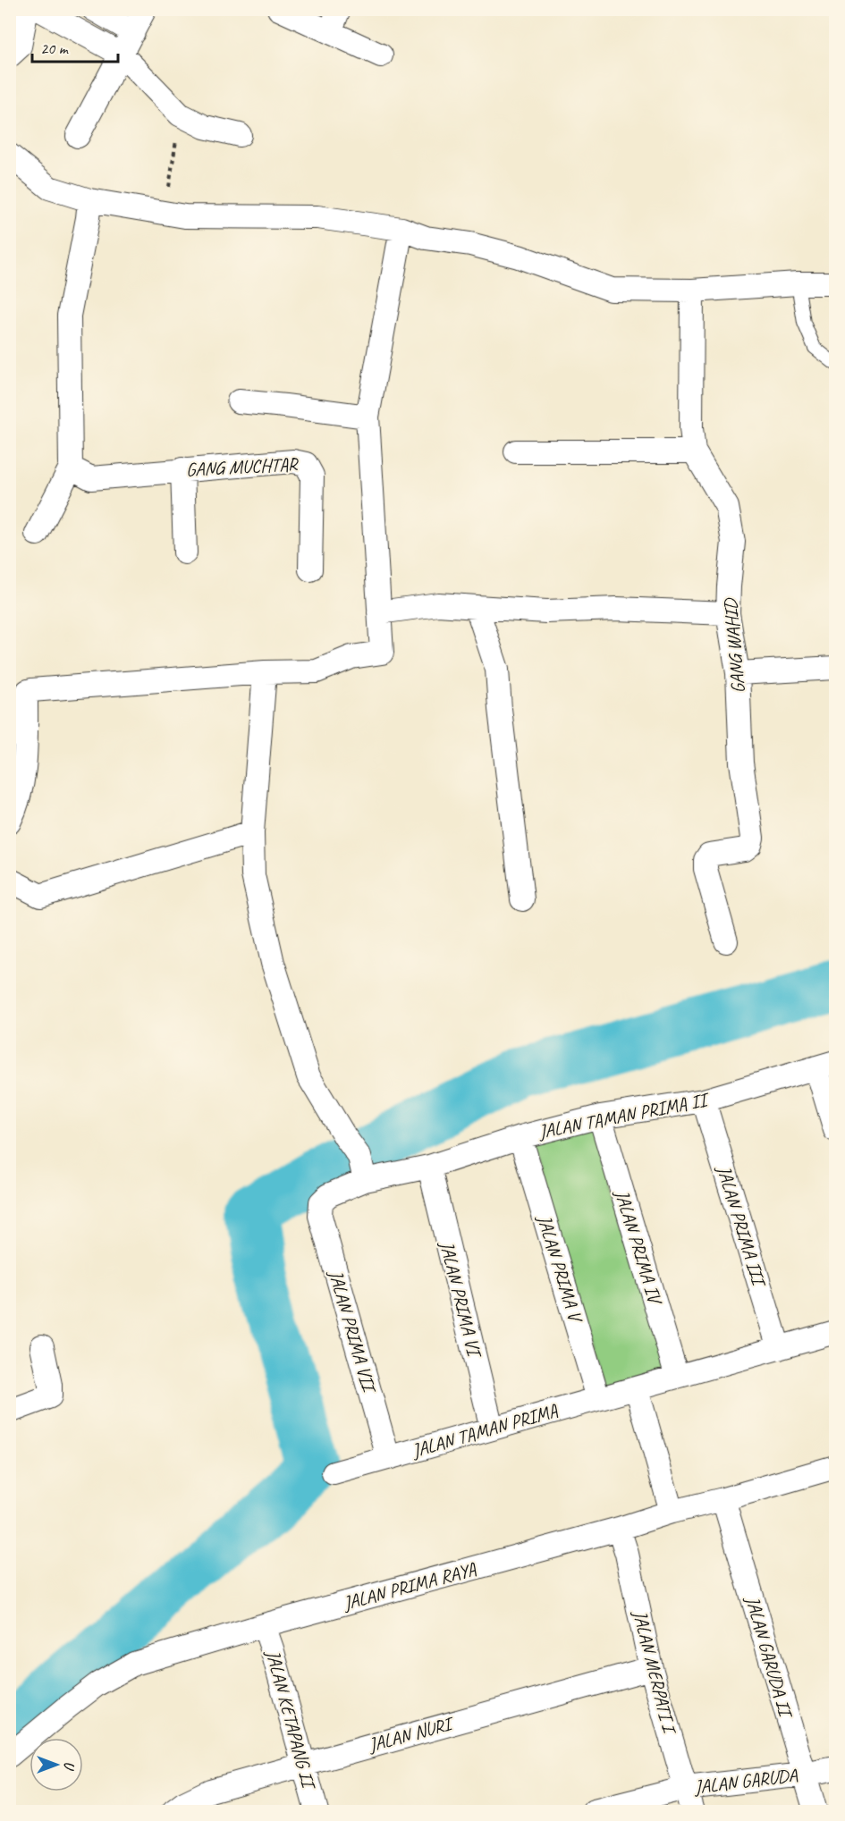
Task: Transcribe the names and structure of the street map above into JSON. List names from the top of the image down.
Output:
{
  "streets": {
    "street": [
      "GANG MUCHTAR",
      "GANG WAHID",
      "JALAN TAMAN PRIMA II",
      "JALAN PRIMA III",
      "JALAN PRIMA IV",
      "JALAN PRIMA V",
      "JALAN PRIMA VI",
      "JALAN PRIMA VII",
      "JALAN TAMAN PRIMA",
      "JALAN PRIMA RAYA",
      "JALAN GARUDA II",
      "JALAN MERPATI I",
      "JALAN KETAPANG II",
      "JALAN NURI",
      "JALAN GARUDA"
    ]
  },
  "crossings": [
    ["JALAN TAMAN PRIMA II", "JALAN PRIMA III"],
    ["JALAN TAMAN PRIMA II", "JALAN PRIMA IV"],
    ["JALAN TAMAN PRIMA II", "JALAN PRIMA V"],
    ["JALAN TAMAN PRIMA II", "JALAN PRIMA VI"],
    ["JALAN TAMAN PRIMA II", "JALAN PRIMA VII"],
    ["JALAN PRIMA III", "JALAN TAMAN PRIMA"],
    ["JALAN PRIMA IV", "JALAN TAMAN PRIMA"],
    ["JALAN PRIMA V", "JALAN TAMAN PRIMA"],
    ["JALAN PRIMA VI", "JALAN TAMAN PRIMA"],
    ["JALAN PRIMA VII", "JALAN TAMAN PRIMA"],
    ["JALAN PRIMA RAYA", "JALAN GARUDA II"],
    ["JALAN PRIMA RAYA", "JALAN MERPATI I"],
    ["JALAN PRIMA RAYA", "JALAN KETAPANG II"],
    ["JALAN GARUDA II", "JALAN GARUDA"],
    ["JALAN MERPATI I", "JALAN NURI"],
    ["JALAN MERPATI I", "JALAN GARUDA"],
    ["JALAN KETAPANG II", "JALAN NURI"]
  ],
  "scale_bar": "20 m",
  "north": "right"
}
